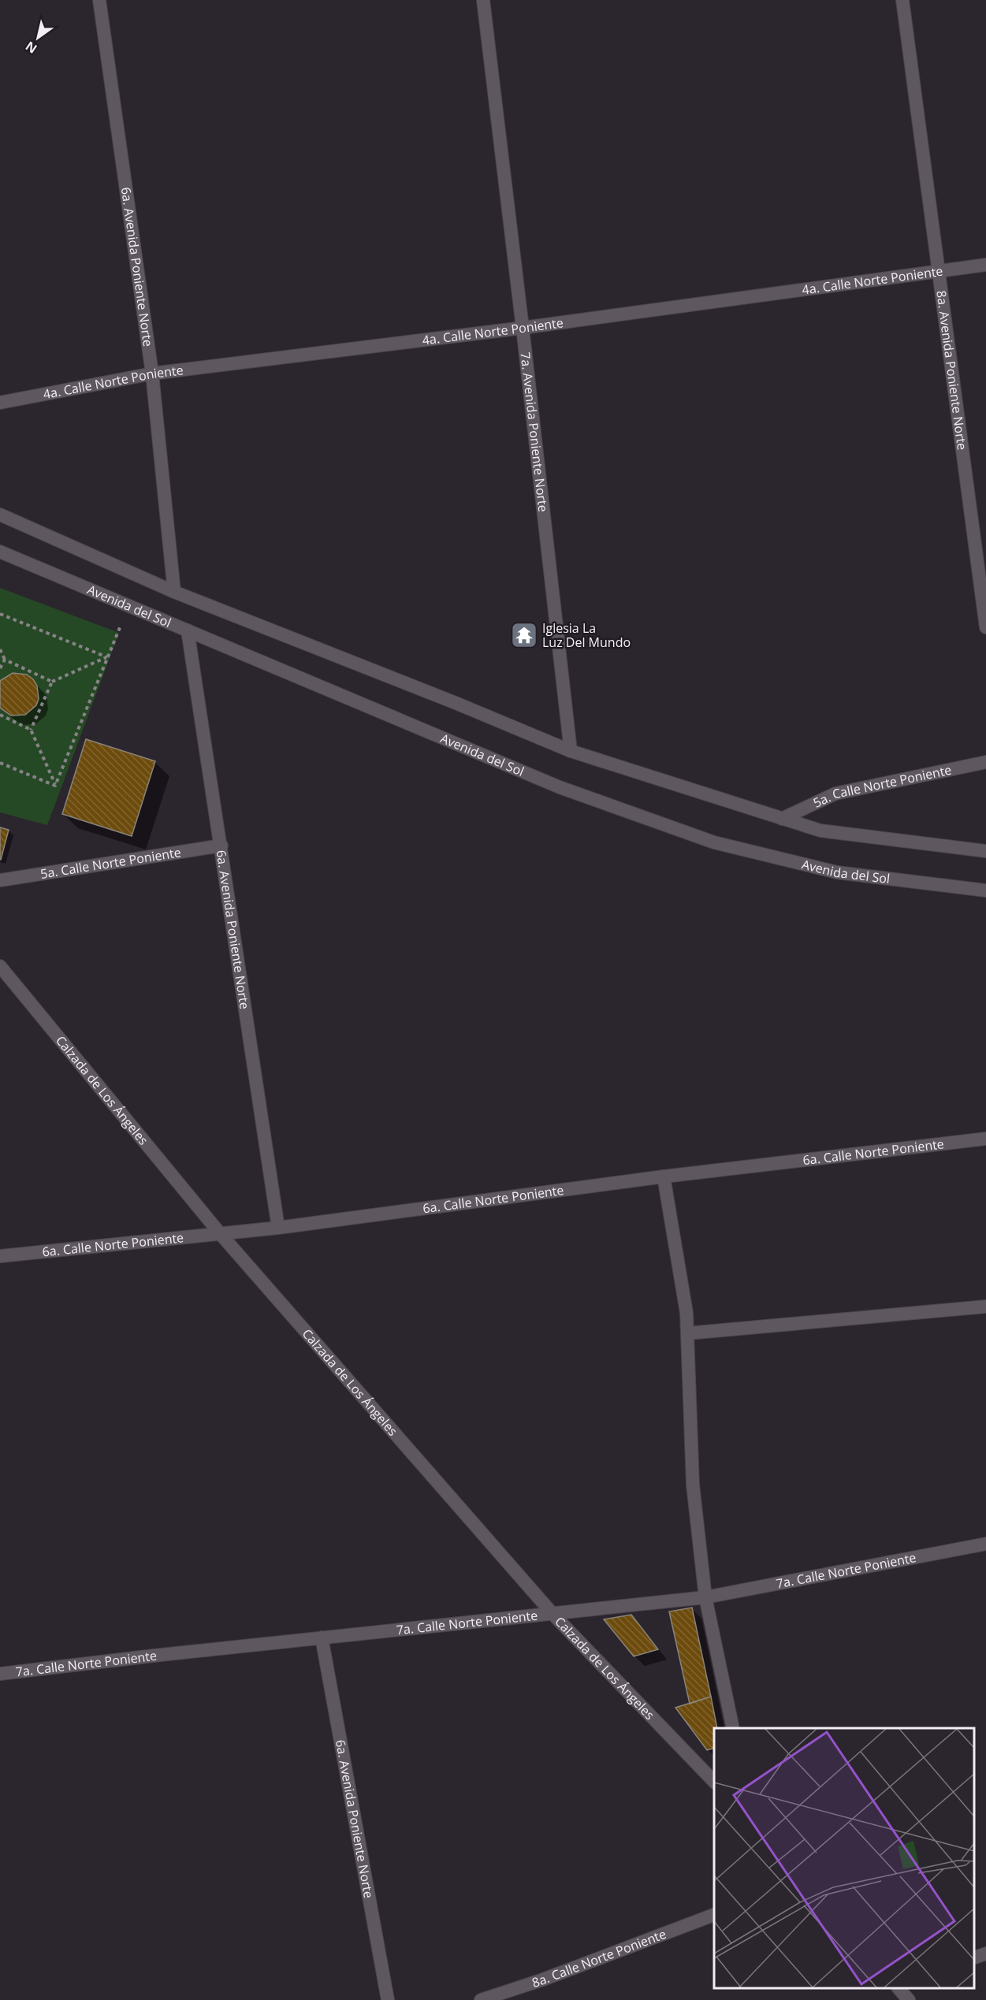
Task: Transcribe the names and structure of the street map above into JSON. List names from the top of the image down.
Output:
{
  "streets": {
    "street": [
      "6a. Avenida Poniente Norte",
      "4a. Calle Norte Poniente",
      "8a. Avenida Poniente Norte",
      "7a. Avenida Poniente Norte",
      "Avenida del Sol",
      "5a. Calle Norte Poniente",
      "Calzada de Los Ángeles",
      "6a. Calle Norte Poniente",
      "7a. Calle Norte Poniente",
      "8a. Calle Norte Poniente"
    ]
  },
  "crossings": [
    ["6a. Avenida Poniente Norte", "4a. Calle Norte Poniente"],
    ["6a. Avenida Poniente Norte", "Avenida del Sol"],
    ["6a. Avenida Poniente Norte", "5a. Calle Norte Poniente"],
    ["6a. Avenida Poniente Norte", "6a. Calle Norte Poniente"],
    ["6a. Avenida Poniente Norte", "7a. Calle Norte Poniente"],
    ["4a. Calle Norte Poniente", "8a. Avenida Poniente Norte"],
    ["4a. Calle Norte Poniente", "7a. Avenida Poniente Norte"],
    ["Calzada de Los Ángeles", "6a. Calle Norte Poniente"],
    ["Calzada de Los Ángeles", "7a. Calle Norte Poniente"]
  ],
  "places": {
    "temple": ["Iglesia La Luz Del Mundo"]
  },
  "north": "bottom left"
}
